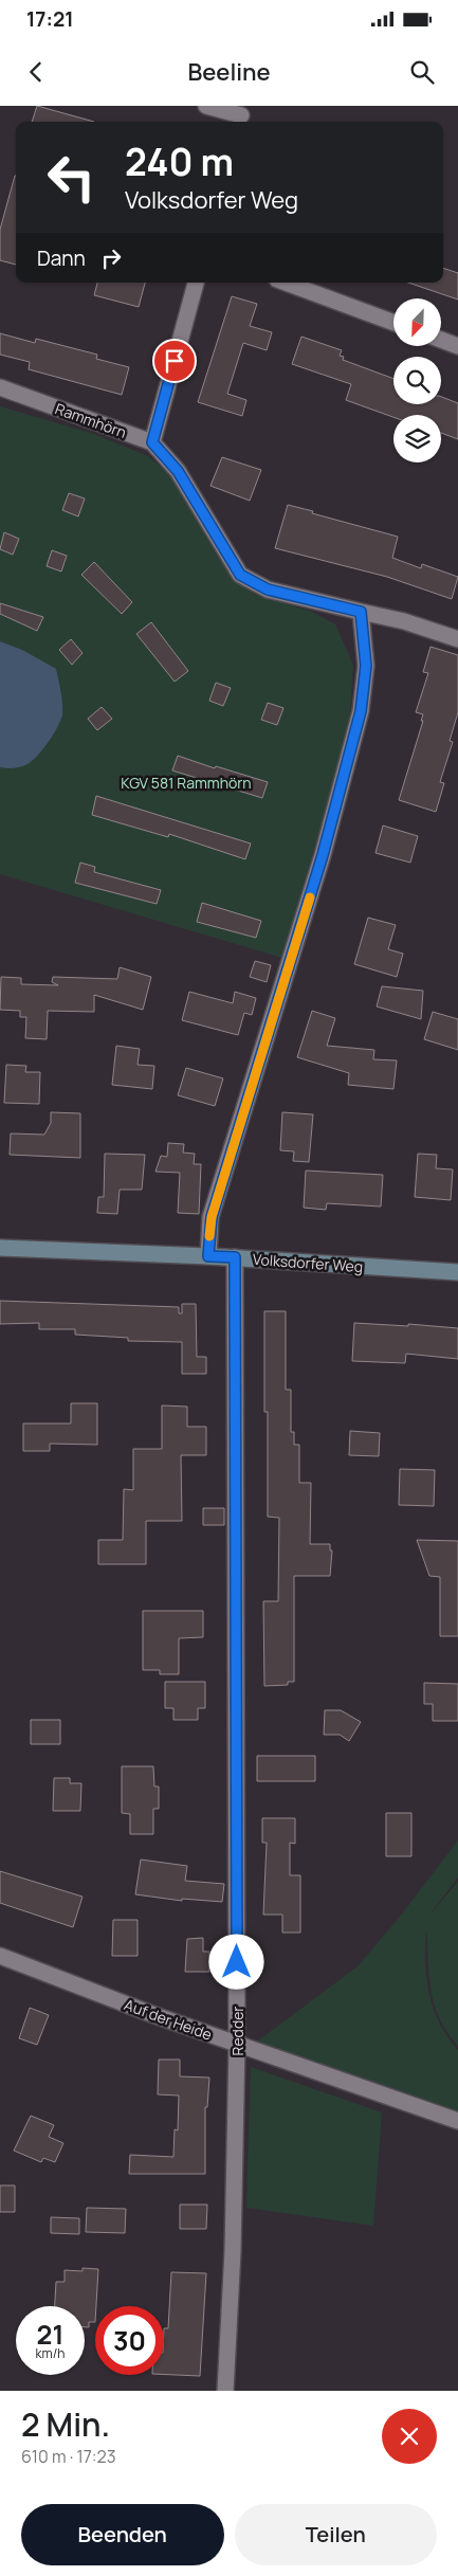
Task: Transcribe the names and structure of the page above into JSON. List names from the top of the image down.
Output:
{
  "streets": {
    "street": [
      "Rammhörn",
      "Volksdorfer Weg",
      "Auf der Heide",
      "Redder"
    ]
  },
  "crossings": [
    ["Volksdorfer Weg", "Redder"],
    ["Auf der Heide", "Redder"]
  ],
  "parks": ["KGV 581 Rammhörn"],
  "north": "bottom left",
  "page": {
    "status": "17:21",
    "header": "Beeline",
    "turn": ["240 m", "Volksdorfer Weg"],
    "then": "Dann",
    "speed": "21 km/h",
    "limit": "30",
    "heading": ["2 Min.", "610 m · 17:23"],
    "buttons": ["Beenden", "Teilen"]
  }
}
